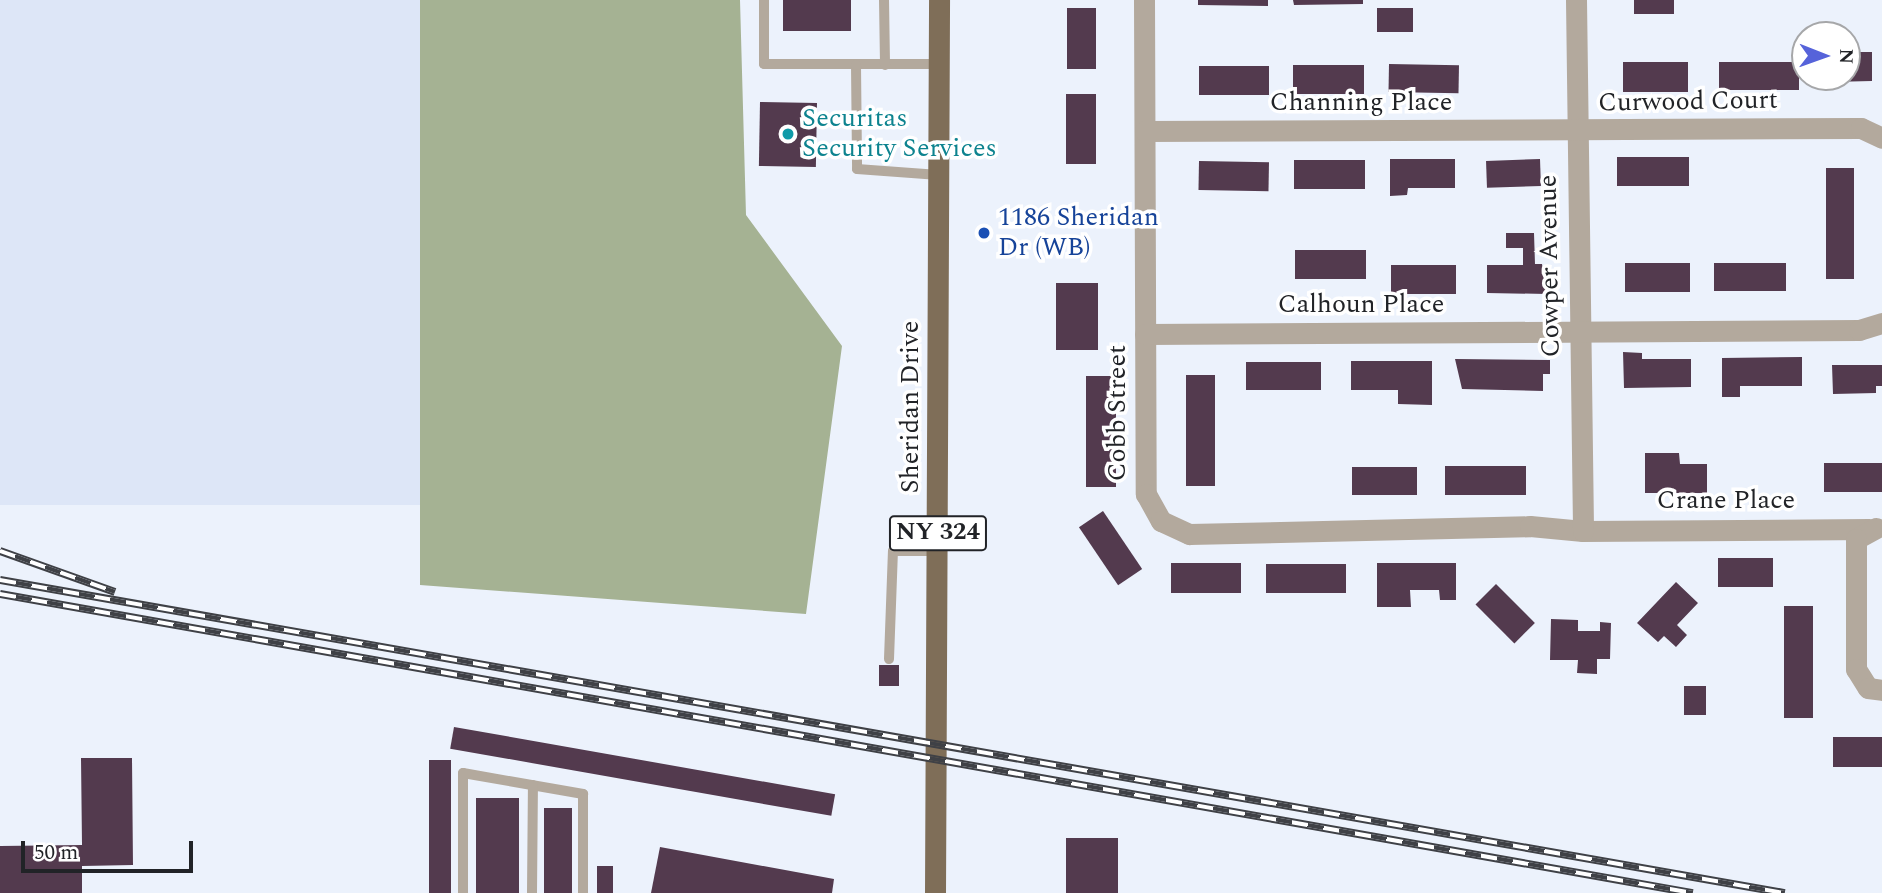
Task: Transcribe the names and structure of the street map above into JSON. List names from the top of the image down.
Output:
{
  "streets": {
    "main road": ["Sheridan Drive", "NY 324"],
    "street": [
      "Curwood Court",
      "Channing Place",
      "Cowper Avenue",
      "Calhoun Place",
      "Cobb Street",
      "Crane Place"
    ]
  },
  "crossings": [
    ["Curwood Court", "Channing Place"],
    ["Curwood Court", "Cowper Avenue"],
    ["Channing Place", "Cowper Avenue"],
    ["Channing Place", "Cobb Street"],
    ["Cowper Avenue", "Calhoun Place"],
    ["Cowper Avenue", "Cobb Street"],
    ["Cowper Avenue", "Crane Place"],
    ["Calhoun Place", "Cobb Street"],
    ["Cobb Street", "Crane Place"]
  ],
  "places": ["Securitas Security Services", "1186 Sheridan Dr (WB)"],
  "scale_bar": "50 m",
  "north": "right"
}
